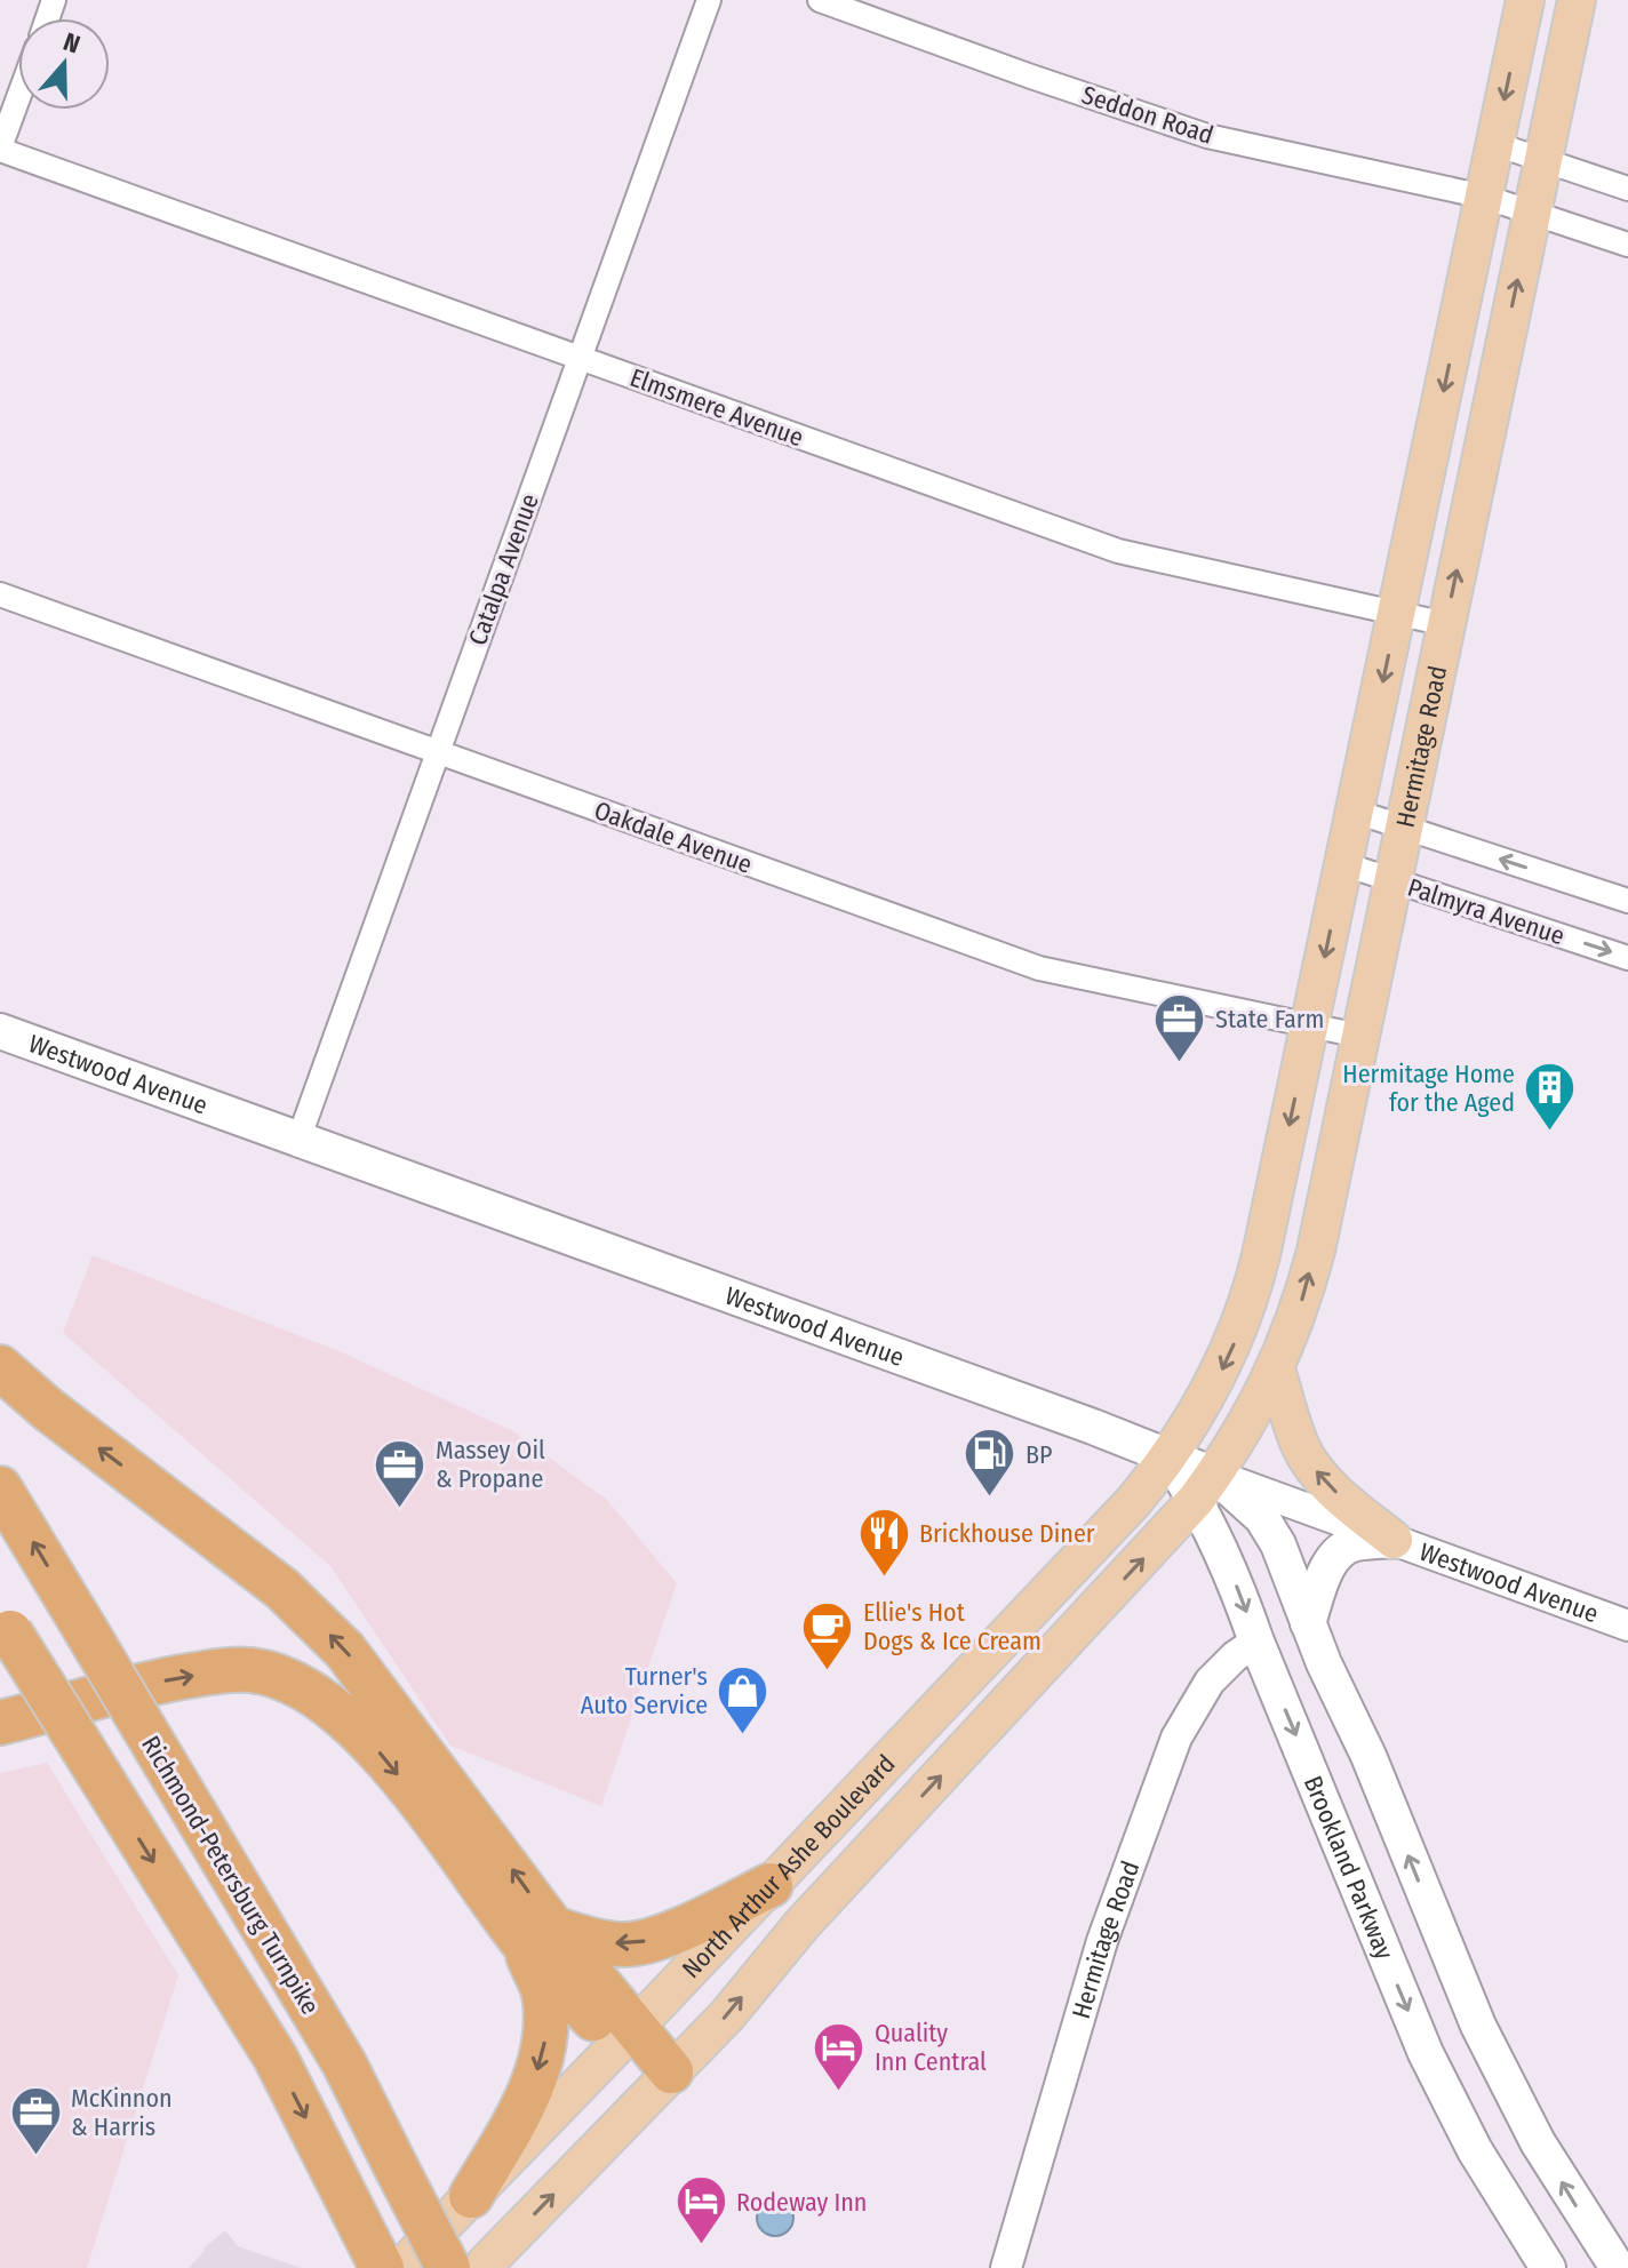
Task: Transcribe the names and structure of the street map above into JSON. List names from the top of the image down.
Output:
{
  "streets": {
    "highway": ["Richmond-Petersburg Turnpike"],
    "main road": [
      "Hermitage Road",
      "Westwood Avenue",
      "North Arthur Ashe Boulevard",
      "Brookland Parkway"
    ],
    "street": [
      "Seddon Road",
      "Elmsmere Avenue",
      "Catalpa Avenue",
      "Oakdale Avenue",
      "Palmyra Avenue"
    ]
  },
  "crossings": [
    ["Seddon Road", "Hermitage Road"],
    ["Elmsmere Avenue", "Catalpa Avenue"],
    ["Elmsmere Avenue", "Hermitage Road"],
    ["Catalpa Avenue", "Oakdale Avenue"],
    ["Catalpa Avenue", "Westwood Avenue"],
    ["Hermitage Road", "Oakdale Avenue"],
    ["Hermitage Road", "Palmyra Avenue"],
    ["Hermitage Road", "Westwood Avenue"],
    ["Hermitage Road", "North Arthur Ashe Boulevard"],
    ["Hermitage Road", "Brookland Parkway"],
    ["Westwood Avenue", "North Arthur Ashe Boulevard"],
    ["Westwood Avenue", "Brookland Parkway"],
    ["North Arthur Ashe Boulevard", "Brookland Parkway"]
  ],
  "places": {
    "office": ["State Farm", "Massey Oil & Propane", "McKinnon & Harris"],
    "building": ["Hermitage Home for the Aged"],
    "fuel station": ["BP"],
    "restaurant": ["Brickhouse Diner"],
    "cafe": ["Ellie's Hot Dogs & Ice Cream"],
    "shop": ["Turner's Auto Service"],
    "hotel": ["Quality Inn Central", "Rodeway Inn"]
  },
  "north": "top"
}
